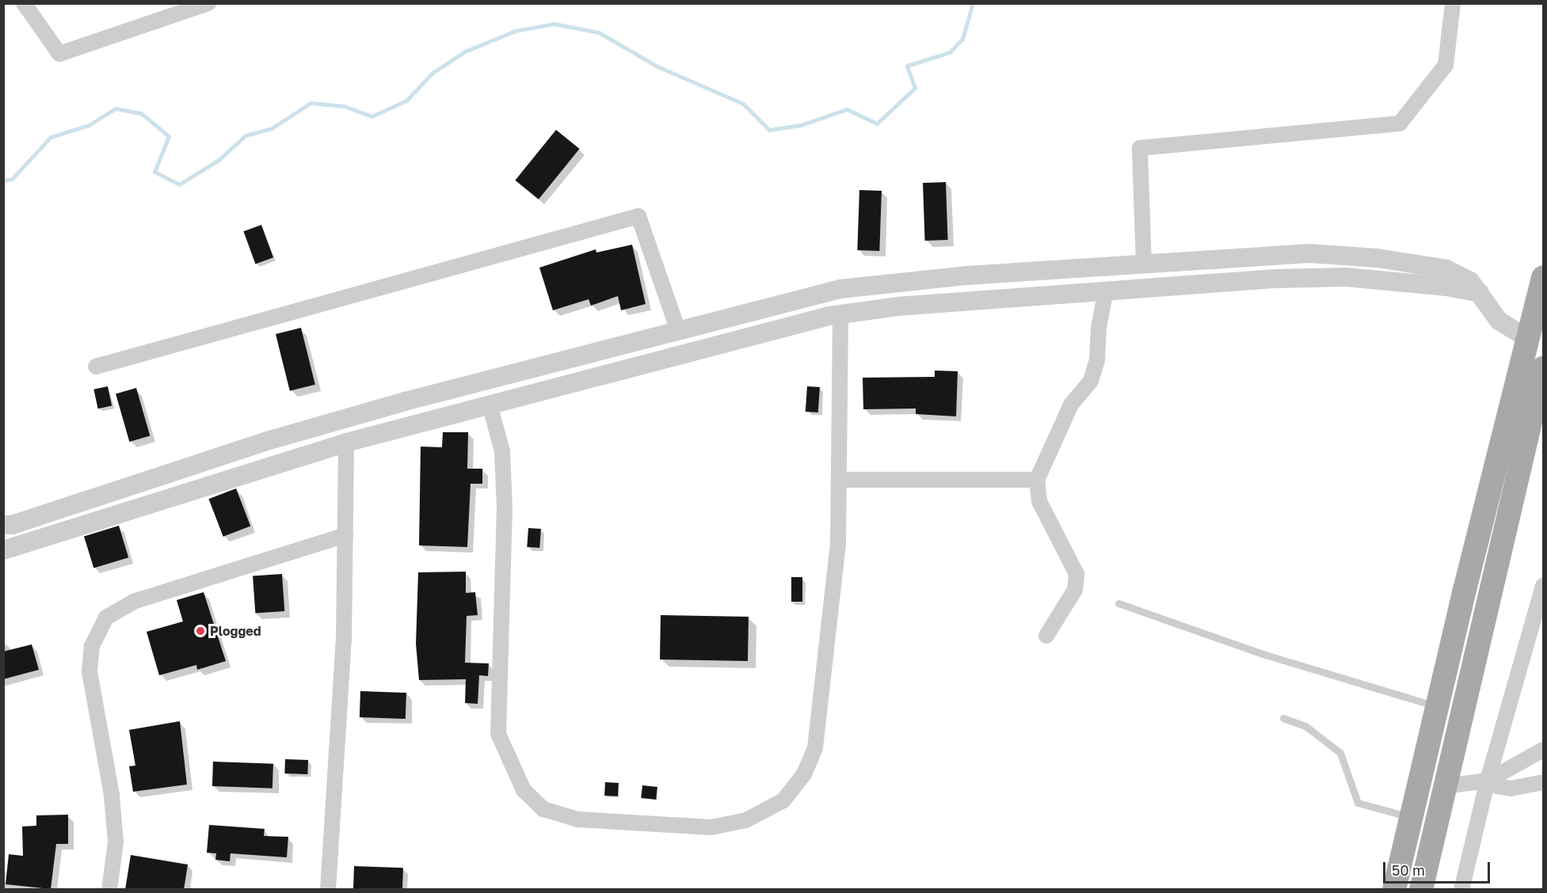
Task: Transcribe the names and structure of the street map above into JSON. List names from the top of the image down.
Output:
{
  "places": ["Plogged"],
  "scale_bar": "50 m"
}
